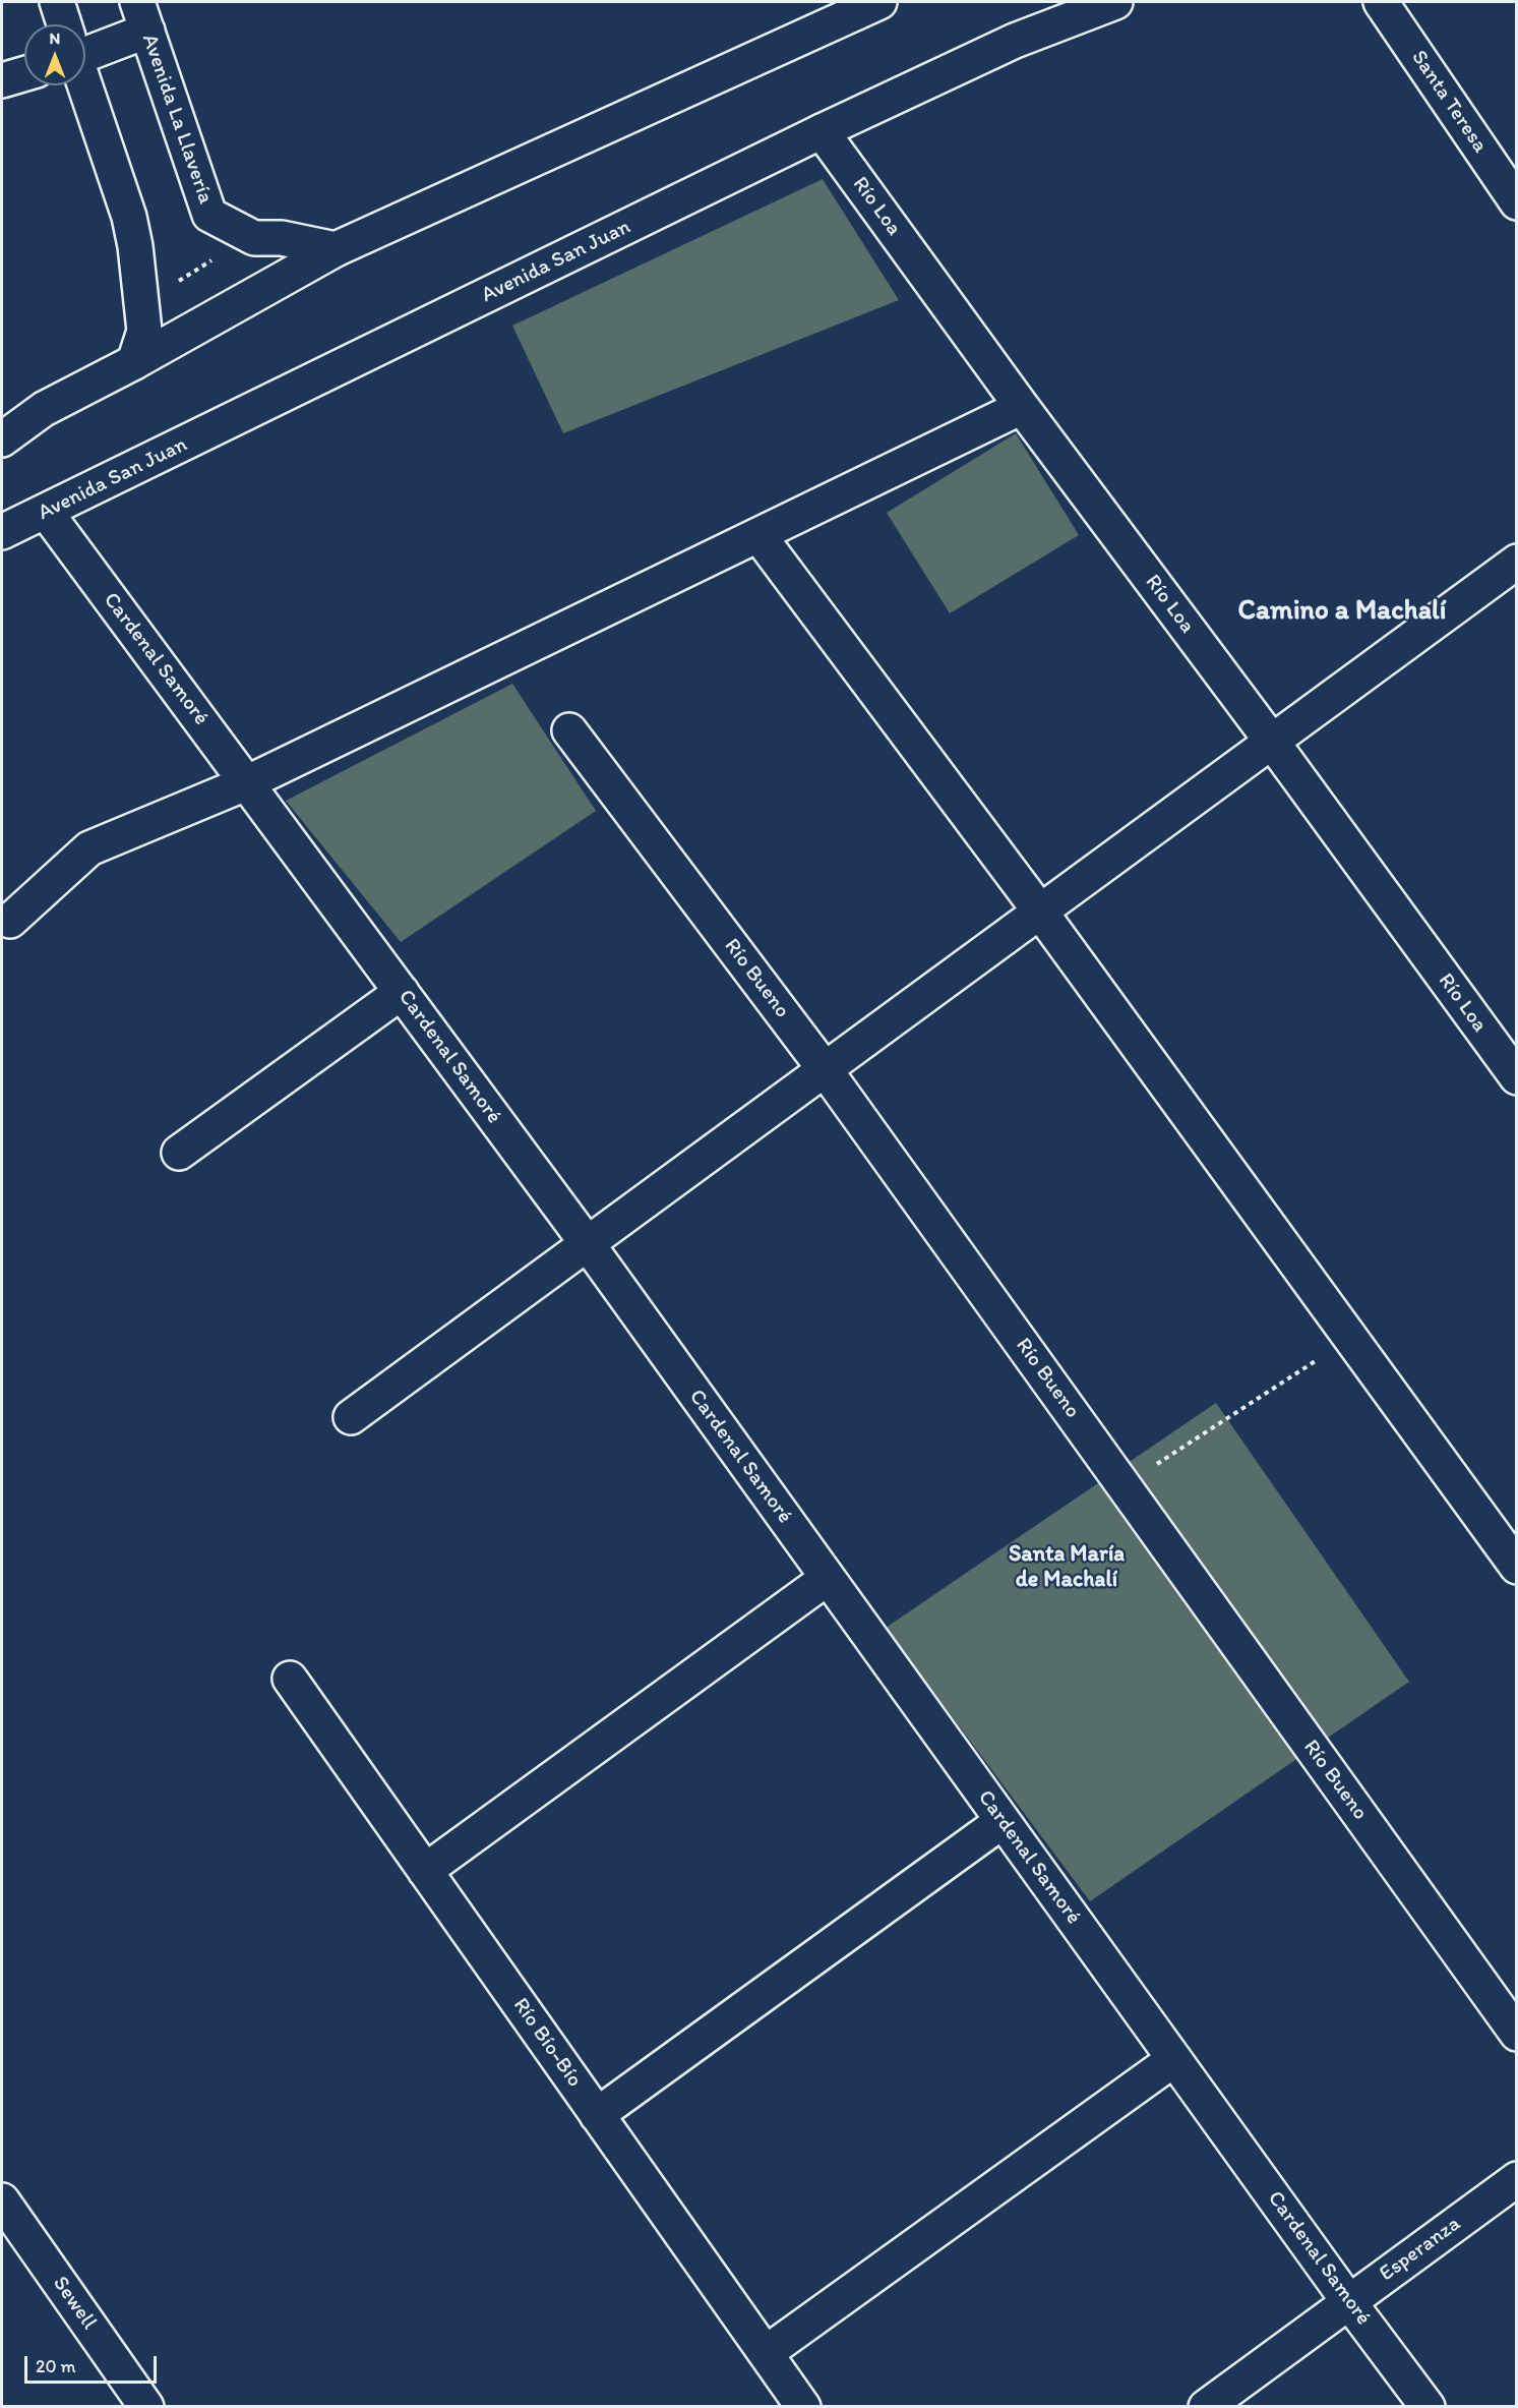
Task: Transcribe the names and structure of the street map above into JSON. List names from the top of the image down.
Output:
{
  "streets": {
    "street": [
      "Santa Teresa",
      "Avenida La Llavería",
      "Río Loa",
      "Avenida San Juan",
      "Cardenal Samoré",
      "Río Bueno",
      "Río Bío-Bío",
      "Esperanza",
      "Sewell"
    ]
  },
  "crossings": [
    ["Río Loa", "Avenida San Juan"],
    ["Avenida San Juan", "Cardenal Samoré"],
    ["Cardenal Samoré", "Esperanza"]
  ],
  "districts": ["Camino a Machalí", "Santa María de Machalí"],
  "scale_bar": "20 m",
  "north": "top"
}
